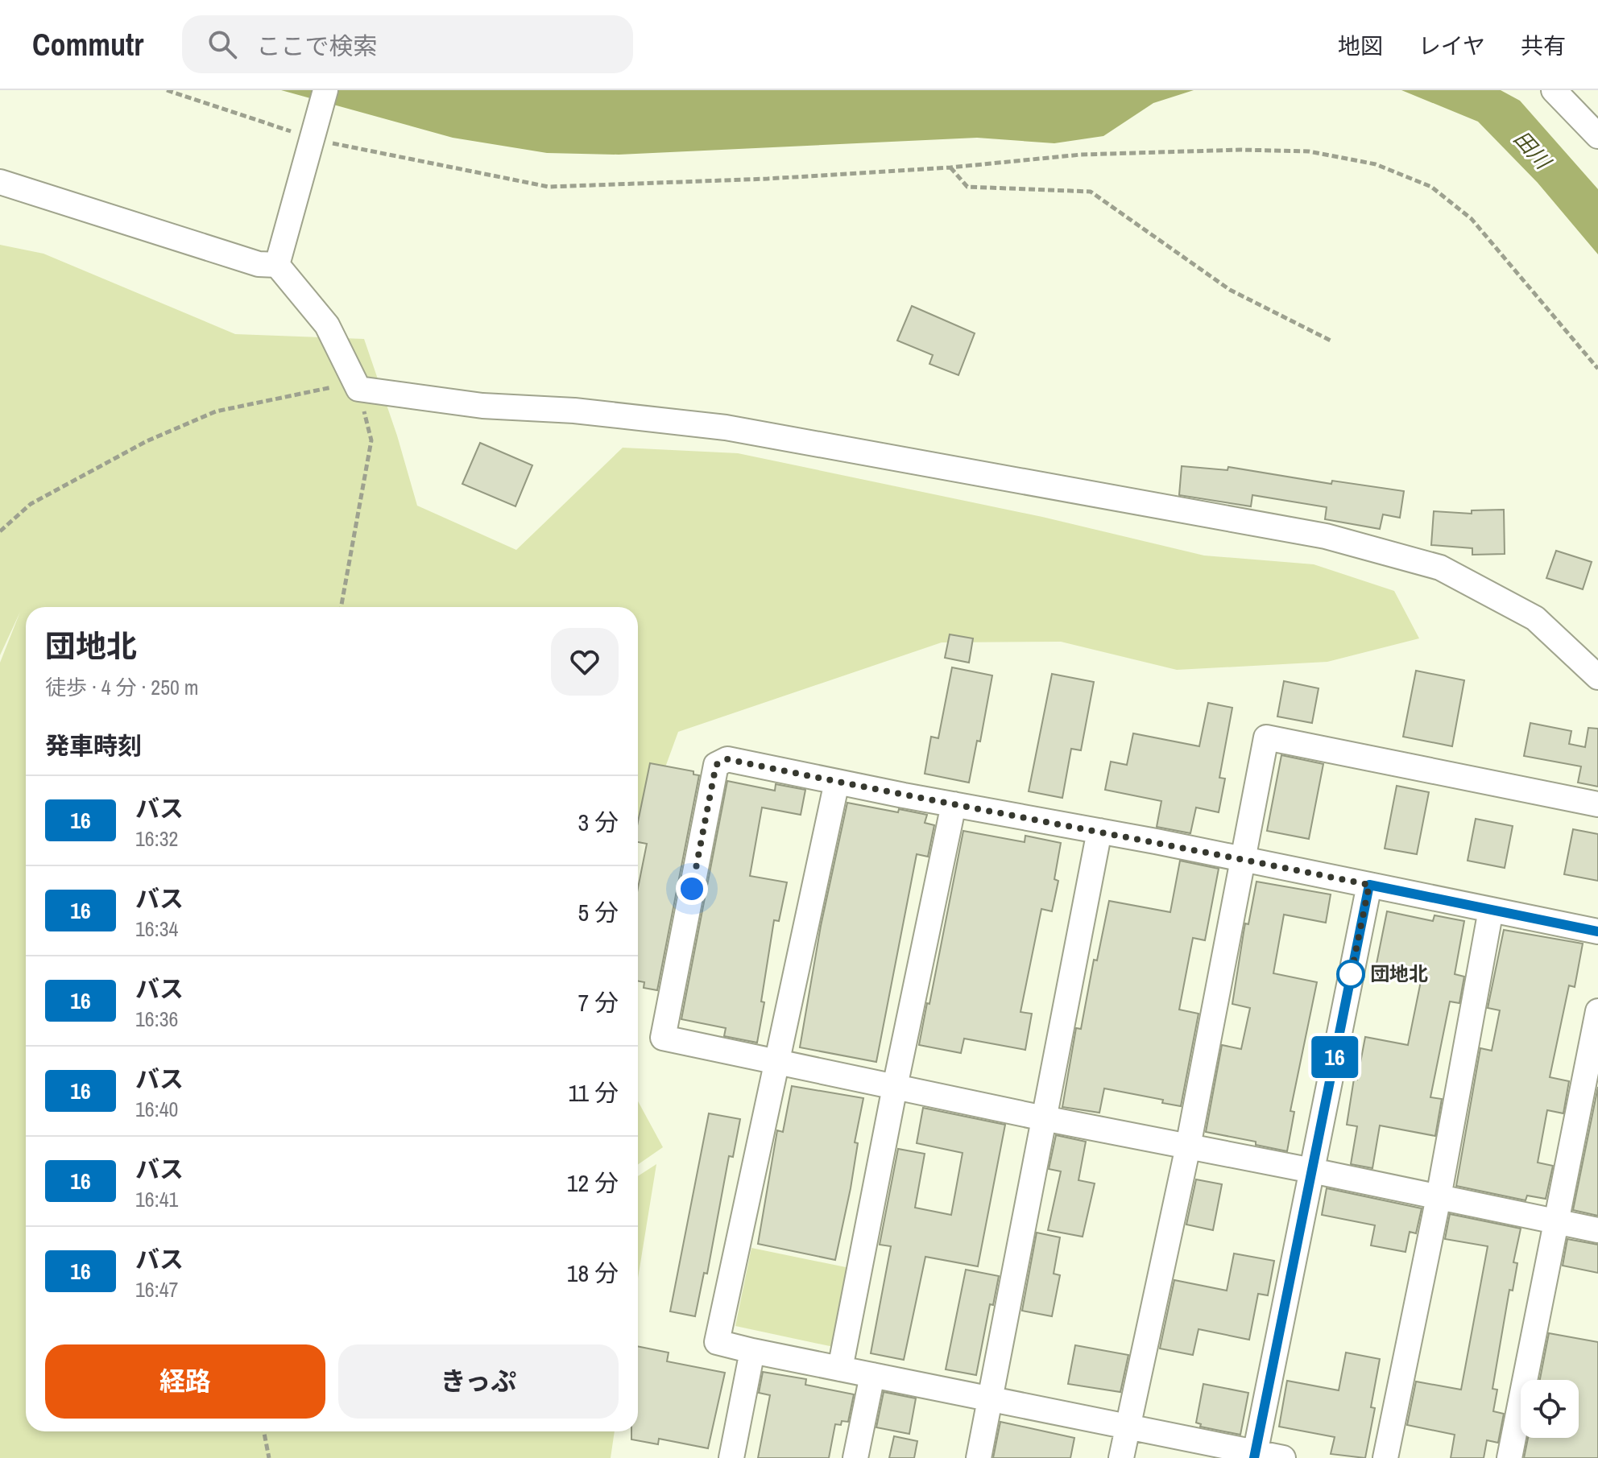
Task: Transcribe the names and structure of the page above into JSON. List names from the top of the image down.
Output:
{
  "water": ["田川"],
  "places": ["団地北"],
  "lines": ["bus line 16"],
  "page": {
    "header": "Commutr",
    "search": "ここで検索",
    "nav": ["地図", "レイヤ", "共有"],
    "on_map": "16",
    "heading": [
      ["団地北", "徒歩 · 4 分 · 250 m"],
      "発車時刻"
    ],
    "list": [
      {
        "mark": "16",
        "name": "バス",
        "note": "16:32",
        "value": "3 分"
      },
      {
        "mark": "16",
        "name": "バス",
        "note": "16:34",
        "value": "5 分"
      },
      {
        "mark": "16",
        "name": "バス",
        "note": "16:36",
        "value": "7 分"
      },
      {
        "mark": "16",
        "name": "バス",
        "note": "16:40",
        "value": "11 分"
      },
      {
        "mark": "16",
        "name": "バス",
        "note": "16:41",
        "value": "12 分"
      },
      {
        "mark": "16",
        "name": "バス",
        "note": "16:47",
        "value": "18 分"
      }
    ],
    "buttons": ["経路", "きっぷ"]
  }
}
